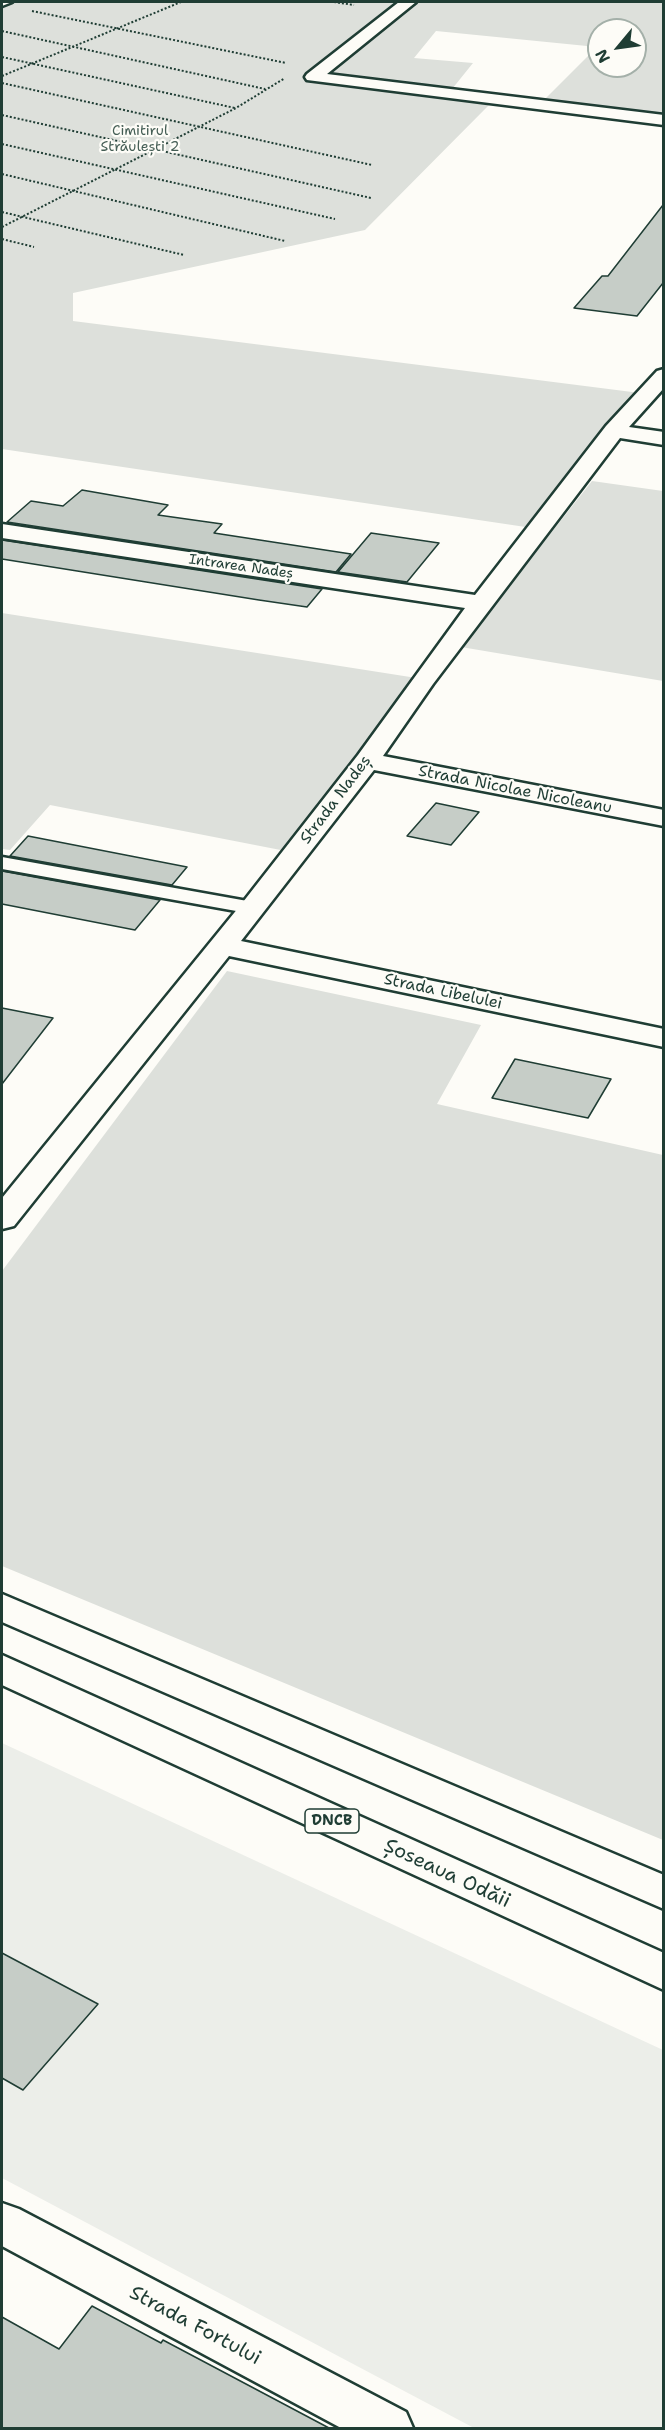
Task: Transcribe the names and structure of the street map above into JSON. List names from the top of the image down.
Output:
{
  "streets": {
    "street": [
      "Intrarea Nadeș",
      "Strada Nicolae Nicoleanu",
      "Strada Nadeș",
      "Strada Libelulei",
      "DNCB",
      "Șoseaua Odăii",
      "Strada Fortului"
    ]
  },
  "crossings": [
    ["Intrarea Nadeș", "Strada Nadeș"],
    ["Strada Nicolae Nicoleanu", "Strada Nadeș"],
    ["Strada Nadeș", "Strada Libelulei"]
  ],
  "parks": ["Cimitirul Străulești 2"],
  "north": "bottom left"
}
